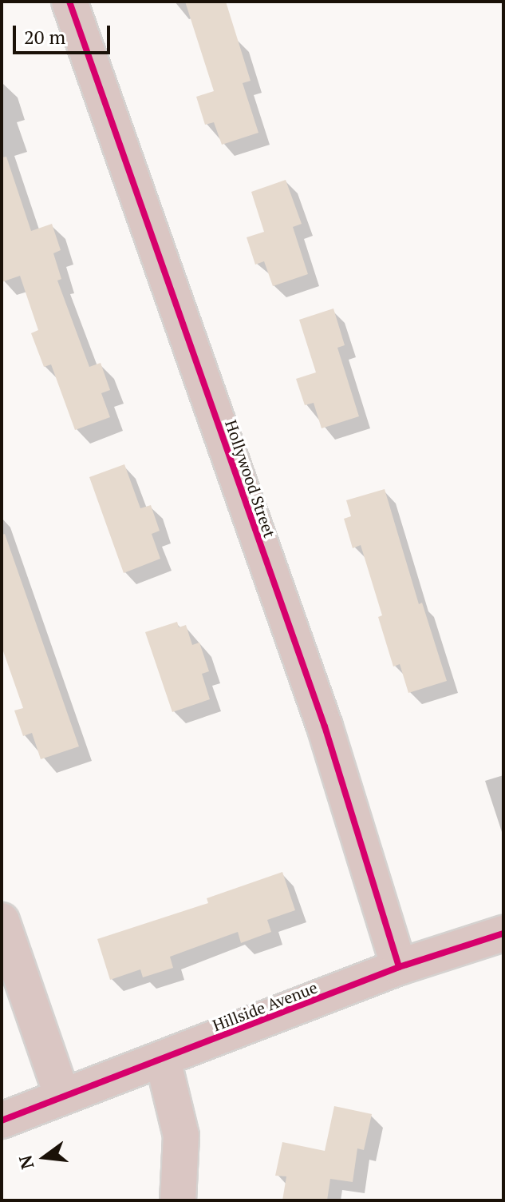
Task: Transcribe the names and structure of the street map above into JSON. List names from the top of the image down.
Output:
{
  "streets": {
    "street": ["Hollywood Street", "Hillside Avenue"]
  },
  "crossings": [
    ["Hollywood Street", "Hillside Avenue"]
  ],
  "scale_bar": "20 m",
  "north": "left"
}
